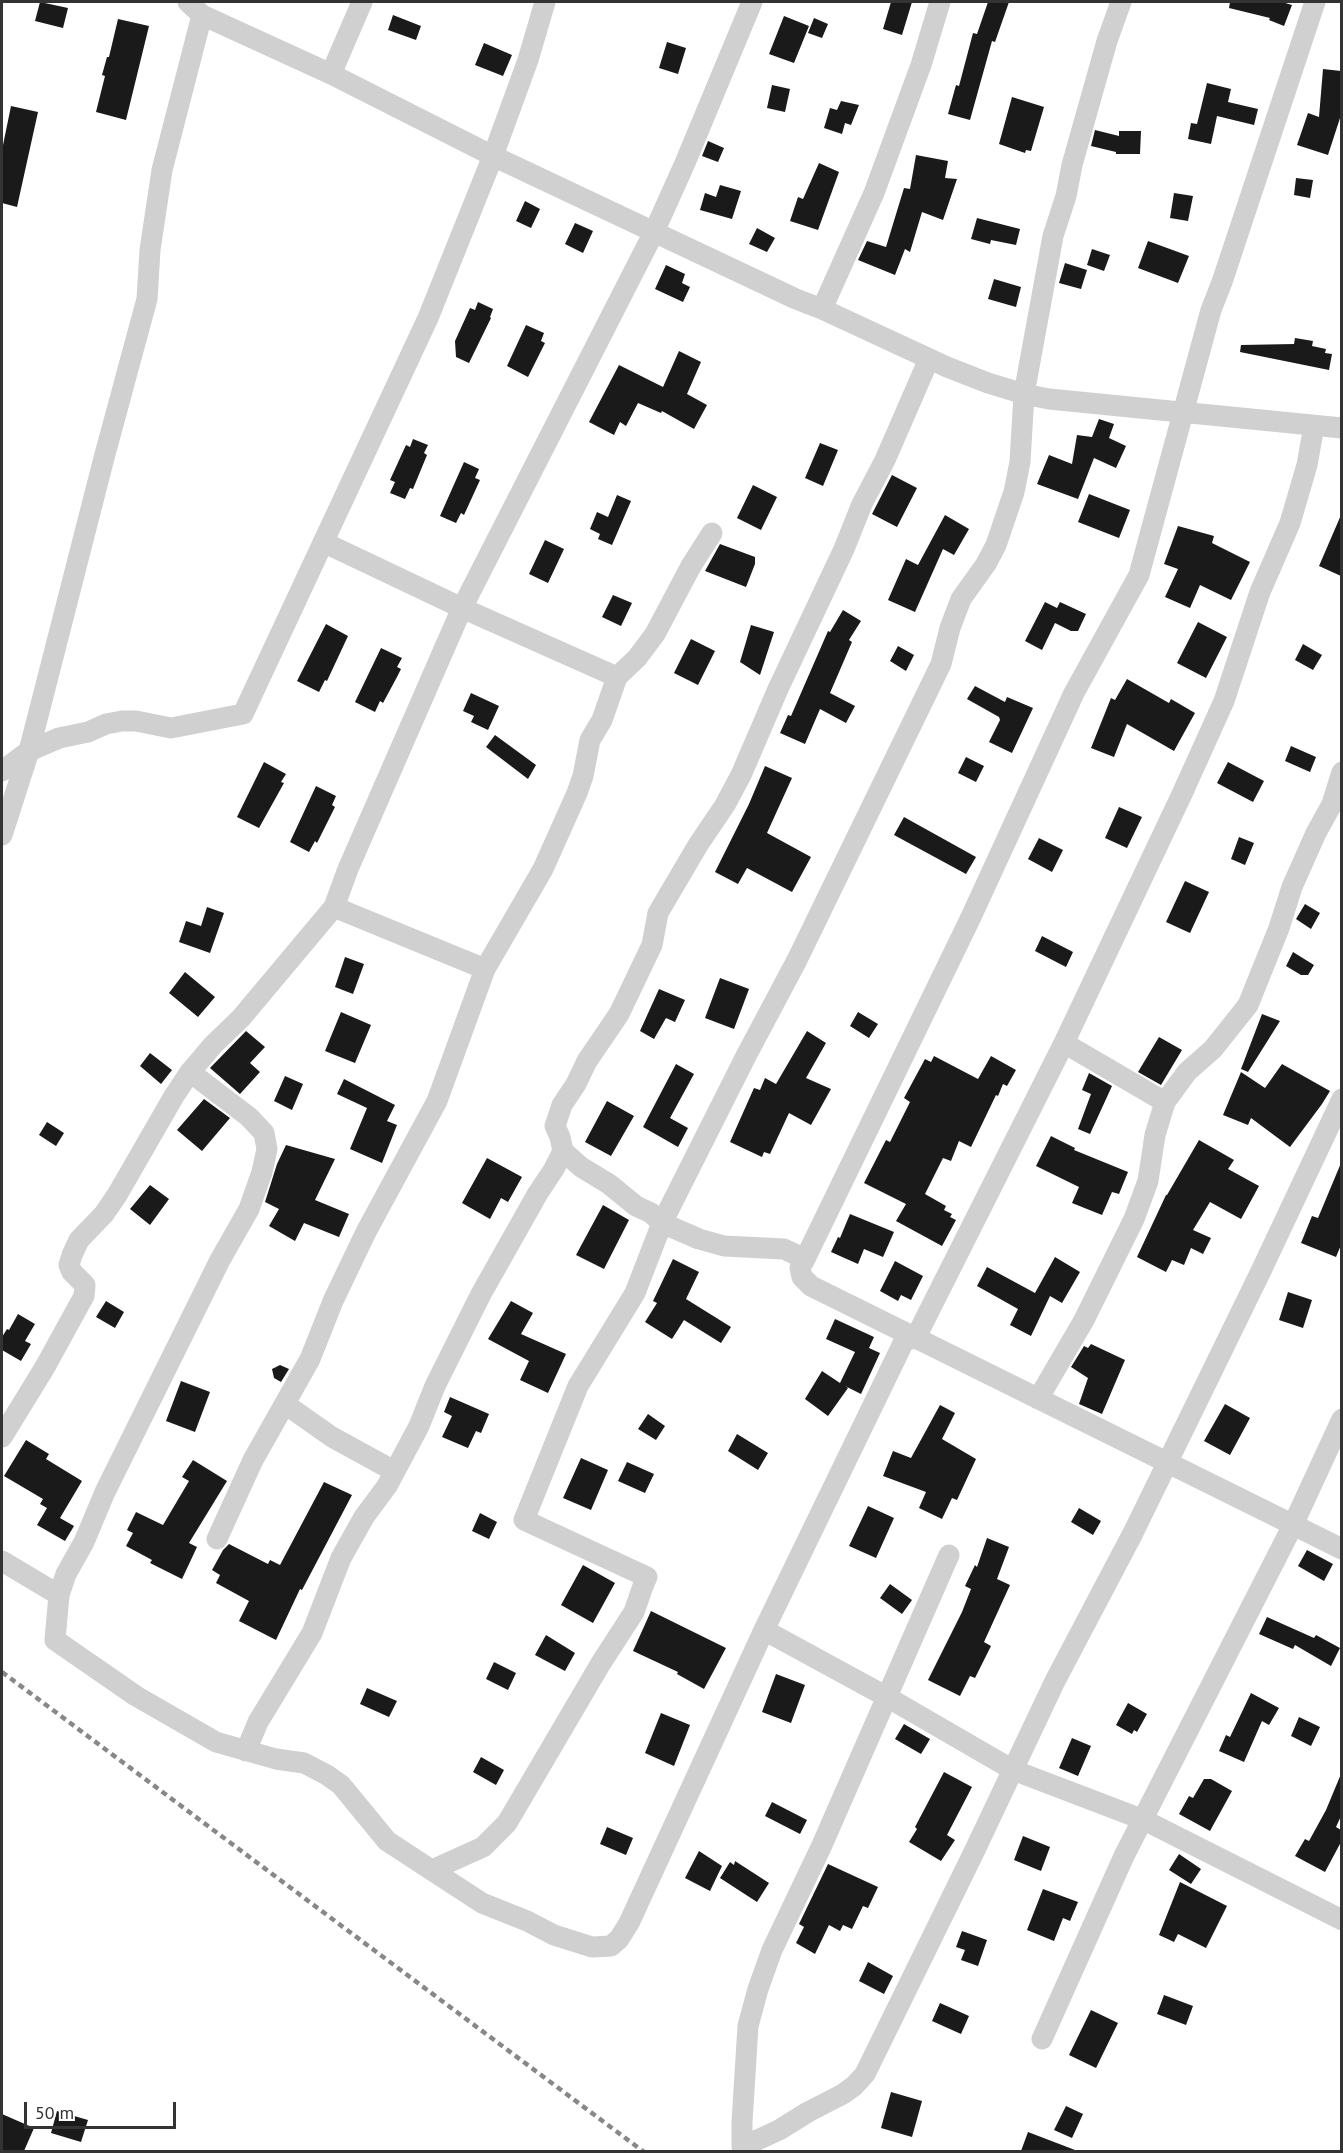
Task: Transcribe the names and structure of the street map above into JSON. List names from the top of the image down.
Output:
{
  "scale_bar": "50 m"
}
